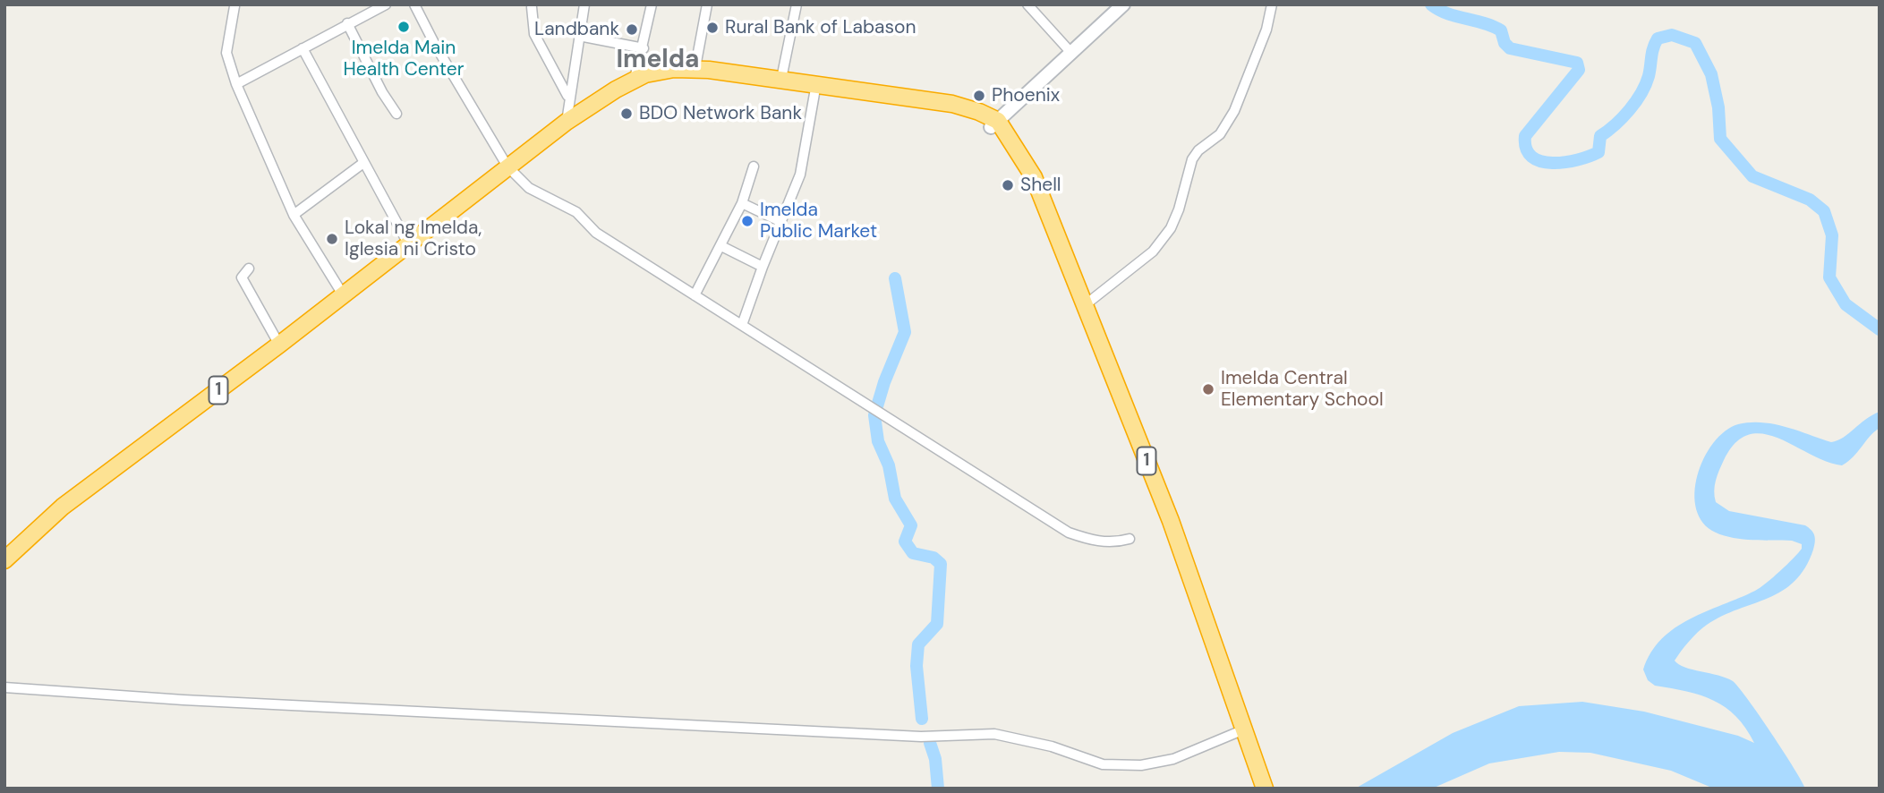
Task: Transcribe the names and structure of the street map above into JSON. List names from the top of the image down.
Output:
{
  "streets": {
    "highway": ["1"]
  },
  "districts": ["Imelda"],
  "places": [
    "Imelda Main Health Center",
    "Rural Bank of Labason",
    "Landbank",
    "Phoenix",
    "BDO Network Bank",
    "Shell",
    "Imelda Public Market",
    "Lokal ng Imelda, Iglesia ni Cristo",
    "Imelda Central Elementary School"
  ]
}
